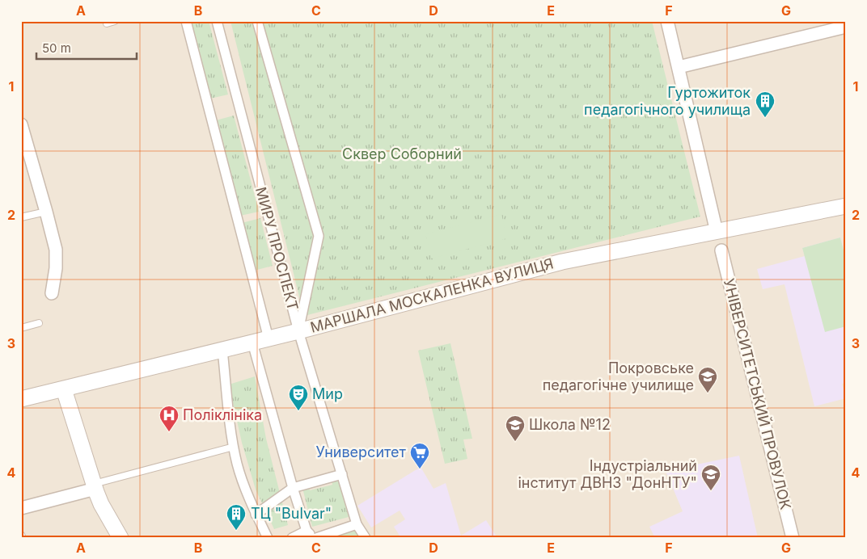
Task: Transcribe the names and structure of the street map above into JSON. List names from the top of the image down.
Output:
{
  "streets": {
    "street": ["МИРУ ПРОСПЕКТ", "МАРШАЛА МОСКАЛЕНКА ВУЛИЦЯ", "УНІВЕРСИТЕТСЬКИЙ ПРОВУЛОК"]
  },
  "crossings": [
    ["МИРУ ПРОСПЕКТ", "МАРШАЛА МОСКАЛЕНКА ВУЛИЦЯ"]
  ],
  "parks": ["Сквер Соборний"],
  "places": {
    "building": ["Гуртожиток педагогічного училища", "ТЦ \"Bulvar\""],
    "school or university": ["Покровське педагогічне училище", "Школа №12", "Індустріальний інститут ДВНЗ \"ДонНТУ\""],
    "theatre": ["Мир"],
    "hospital": ["Поліклініка"],
    "supermarket": ["Университет"]
  },
  "scale_bar": "50 m",
  "grid": {
    "columns": [
      "A",
      "B",
      "C",
      "D",
      "E",
      "F",
      "G"
    ],
    "rows": [
      "1",
      "2",
      "3",
      "4"
    ]
  }
}
